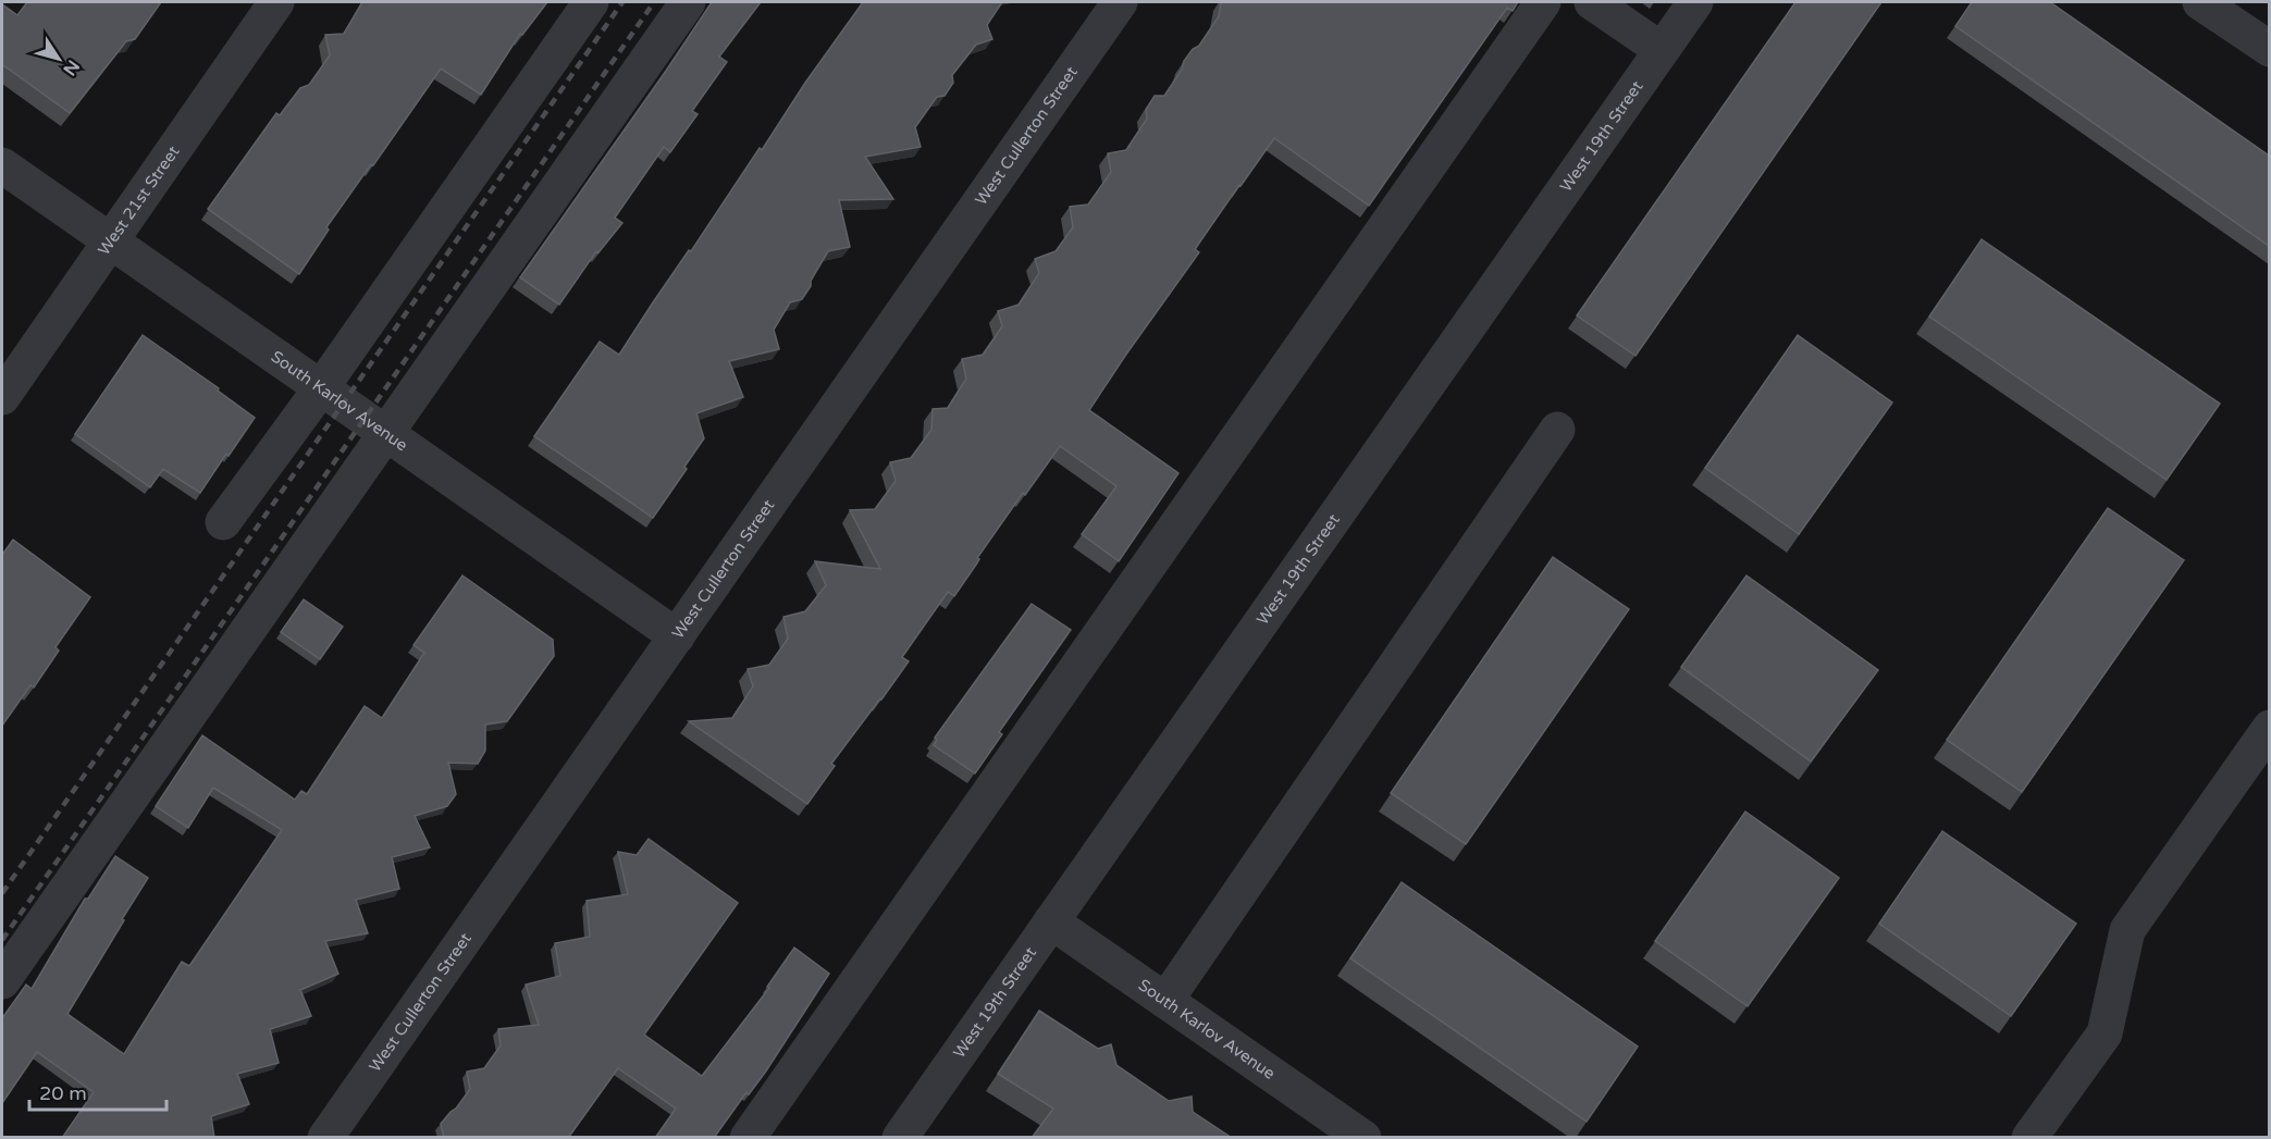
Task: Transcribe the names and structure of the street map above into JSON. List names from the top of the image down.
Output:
{
  "streets": {
    "street": [
      "West Cullerton Street",
      "West 19th Street",
      "West 21st Street",
      "South Karlov Avenue"
    ]
  },
  "crossings": [
    ["West Cullerton Street", "South Karlov Avenue"],
    ["West 19th Street", "South Karlov Avenue"],
    ["West 21st Street", "South Karlov Avenue"]
  ],
  "scale_bar": "20 m",
  "north": "bottom right"
}
